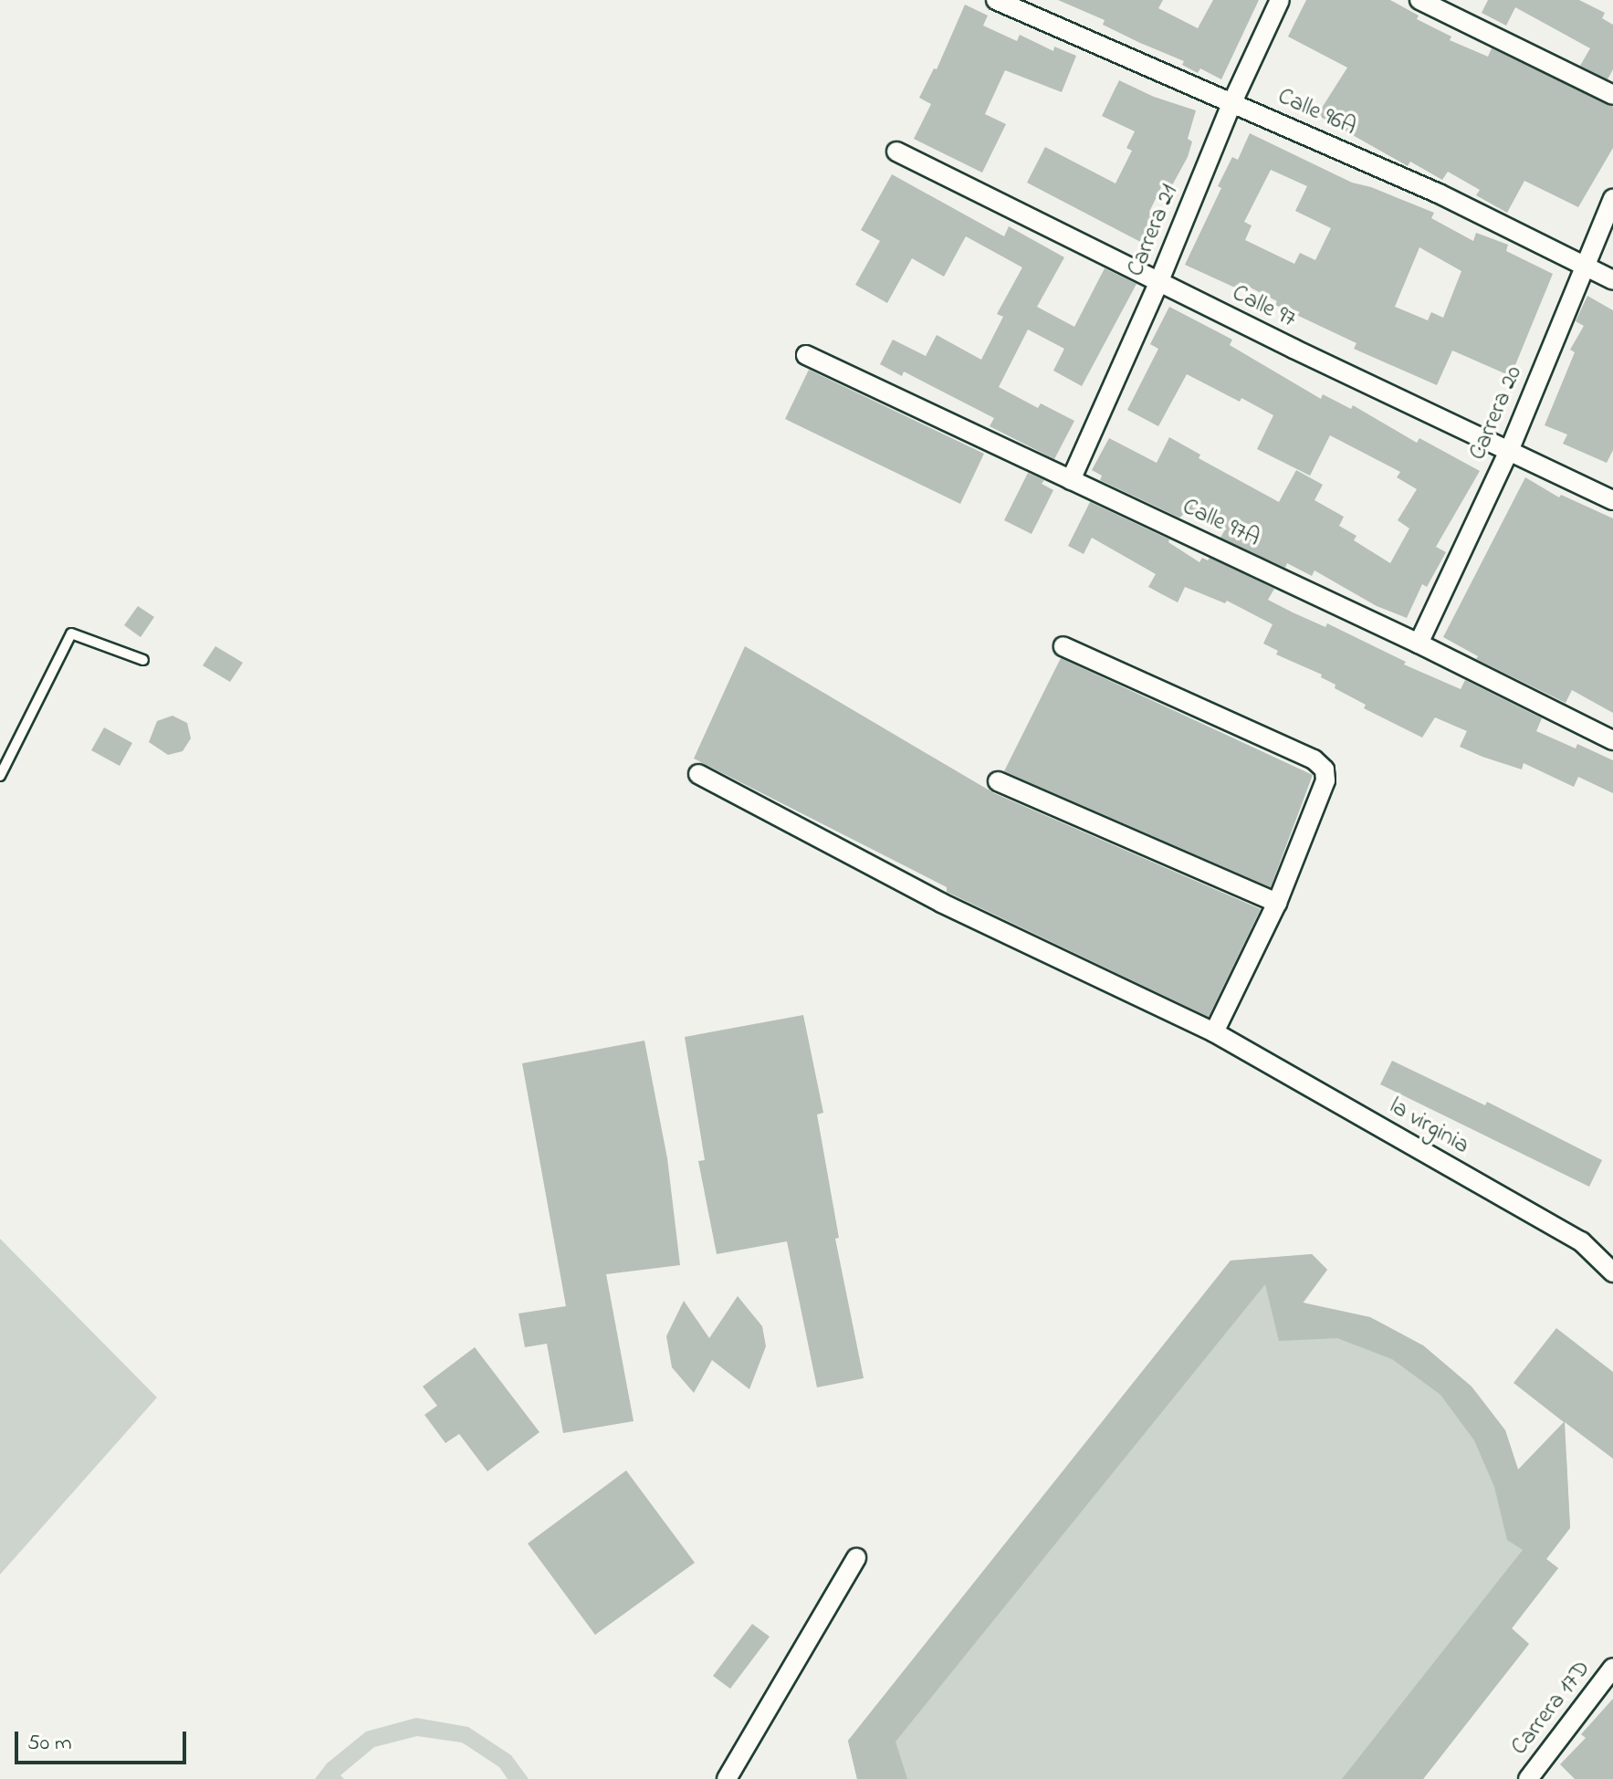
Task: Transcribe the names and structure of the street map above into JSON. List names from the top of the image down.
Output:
{
  "streets": {
    "street": [
      "Calle 96A",
      "Carrera 21",
      "Calle 97",
      "Carrera 20",
      "Calle 97A",
      "la virginia",
      "Carrera 17D"
    ]
  },
  "crossings": [
    ["Calle 96A", "Carrera 21"],
    ["Calle 96A", "Carrera 20"],
    ["Carrera 21", "Calle 97"],
    ["Carrera 21", "Calle 97A"],
    ["Calle 97", "Carrera 20"],
    ["Carrera 20", "Calle 97A"]
  ],
  "scale_bar": "50 m"
}
